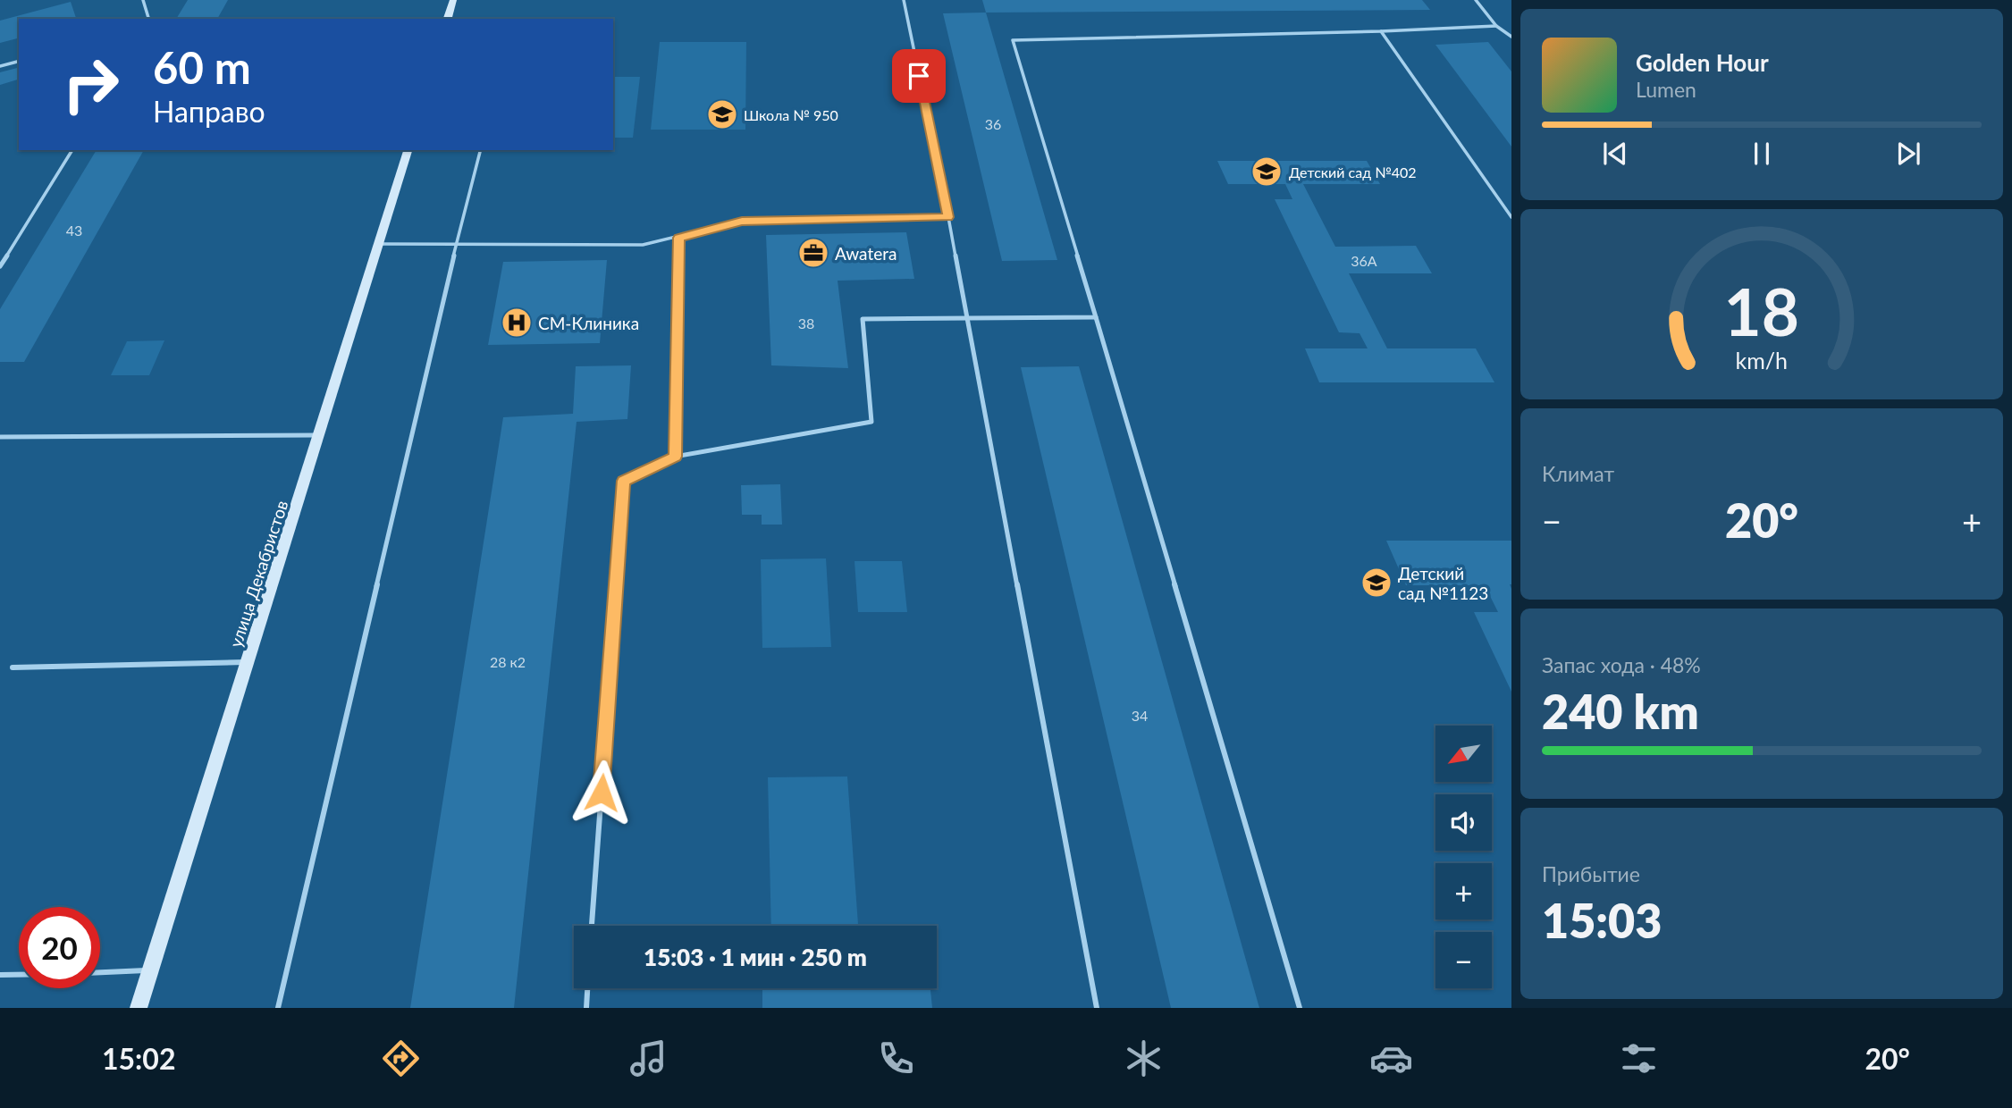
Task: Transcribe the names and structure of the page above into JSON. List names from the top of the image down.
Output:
{
  "streets": {
    "main road": ["улица Декабристов"]
  },
  "places": {
    "school or university": ["Школа № 950", "Детский сад №402", "Детский сад №1123"],
    "office": ["Awatera"],
    "hospital": ["СМ-Клиника"]
  },
  "house_numbers": [
    "36",
    "43",
    "36А",
    "38",
    "28 к2",
    "34"
  ],
  "north": "bottom left",
  "page": {
    "turn": ["60 m", "Направо"],
    "song": ["Golden Hour", "Lumen"],
    "tile": [
      "Климат",
      ["Запас хода · 48%", "240 km"],
      ["Прибытие", "15:03"]
    ],
    "heat": ["−", "20°", "+"],
    "map_buttons": ["+", "−"],
    "limit": "20",
    "trip": "15:03 · 1 мин · 250 m",
    "tabs": ["15:02", "20°"],
    "gauge": ["18", "km/h"]
  }
}
